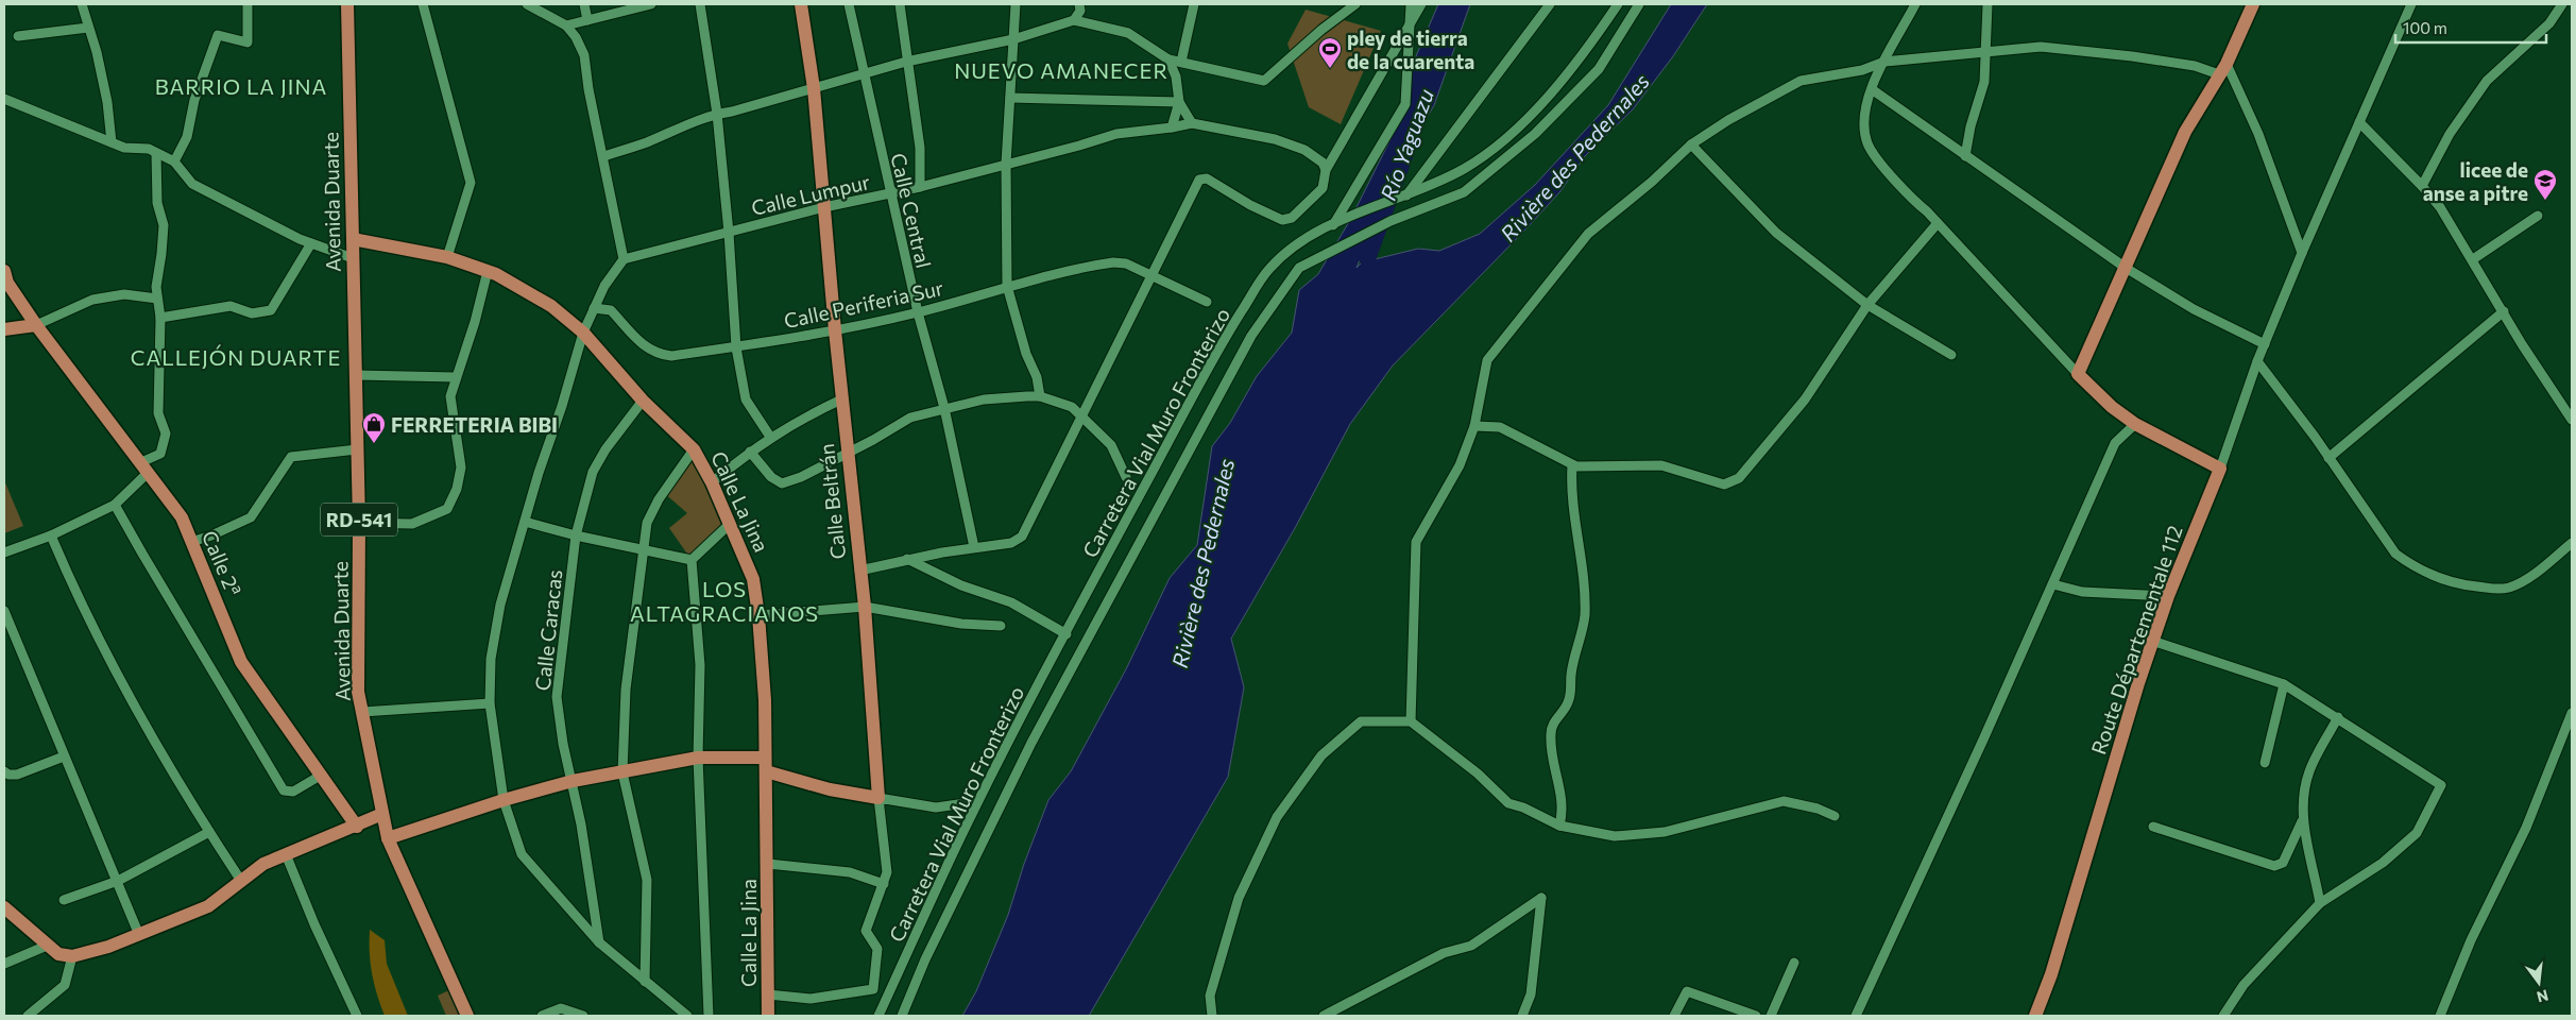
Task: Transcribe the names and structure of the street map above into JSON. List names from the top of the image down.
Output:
{
  "streets": {
    "main road": [
      "Avenida Duarte",
      "Calle La Jina",
      "Calle Beltrán",
      "RD-541",
      "Calle 2ª",
      "Route Départementale 112"
    ],
    "street": [
      "Calle Lumpur",
      "Calle Central",
      "Calle Periferia Sur",
      "Carretera Vial Muro Fronterizo",
      "Calle Caracas"
    ]
  },
  "crossings": [
    ["Calle Lumpur", "Calle Central"],
    ["Calle Lumpur", "Calle Beltrán"],
    ["Avenida Duarte", "Calle La Jina"],
    ["Calle Central", "Calle Periferia Sur"],
    ["Calle Periferia Sur", "Calle Beltrán"],
    ["Calle La Jina", "Calle Beltrán"],
    ["Calle La Jina", "Calle Caracas"]
  ],
  "districts": [
    "NUEVO AMANECER",
    "BARRIO LA JINA",
    "CALLEJÓN DUARTE",
    "LOS ALTAGRACIANOS"
  ],
  "water": ["Río Yaguazu", "Rivière des Pedernales"],
  "places": {
    "sports": ["pley de tierra de la cuarenta"],
    "school or university": ["licee de anse a pitre"],
    "shop": ["FERRETERIA BIBI"]
  },
  "scale_bar": "100 m",
  "north": "bottom"
}
